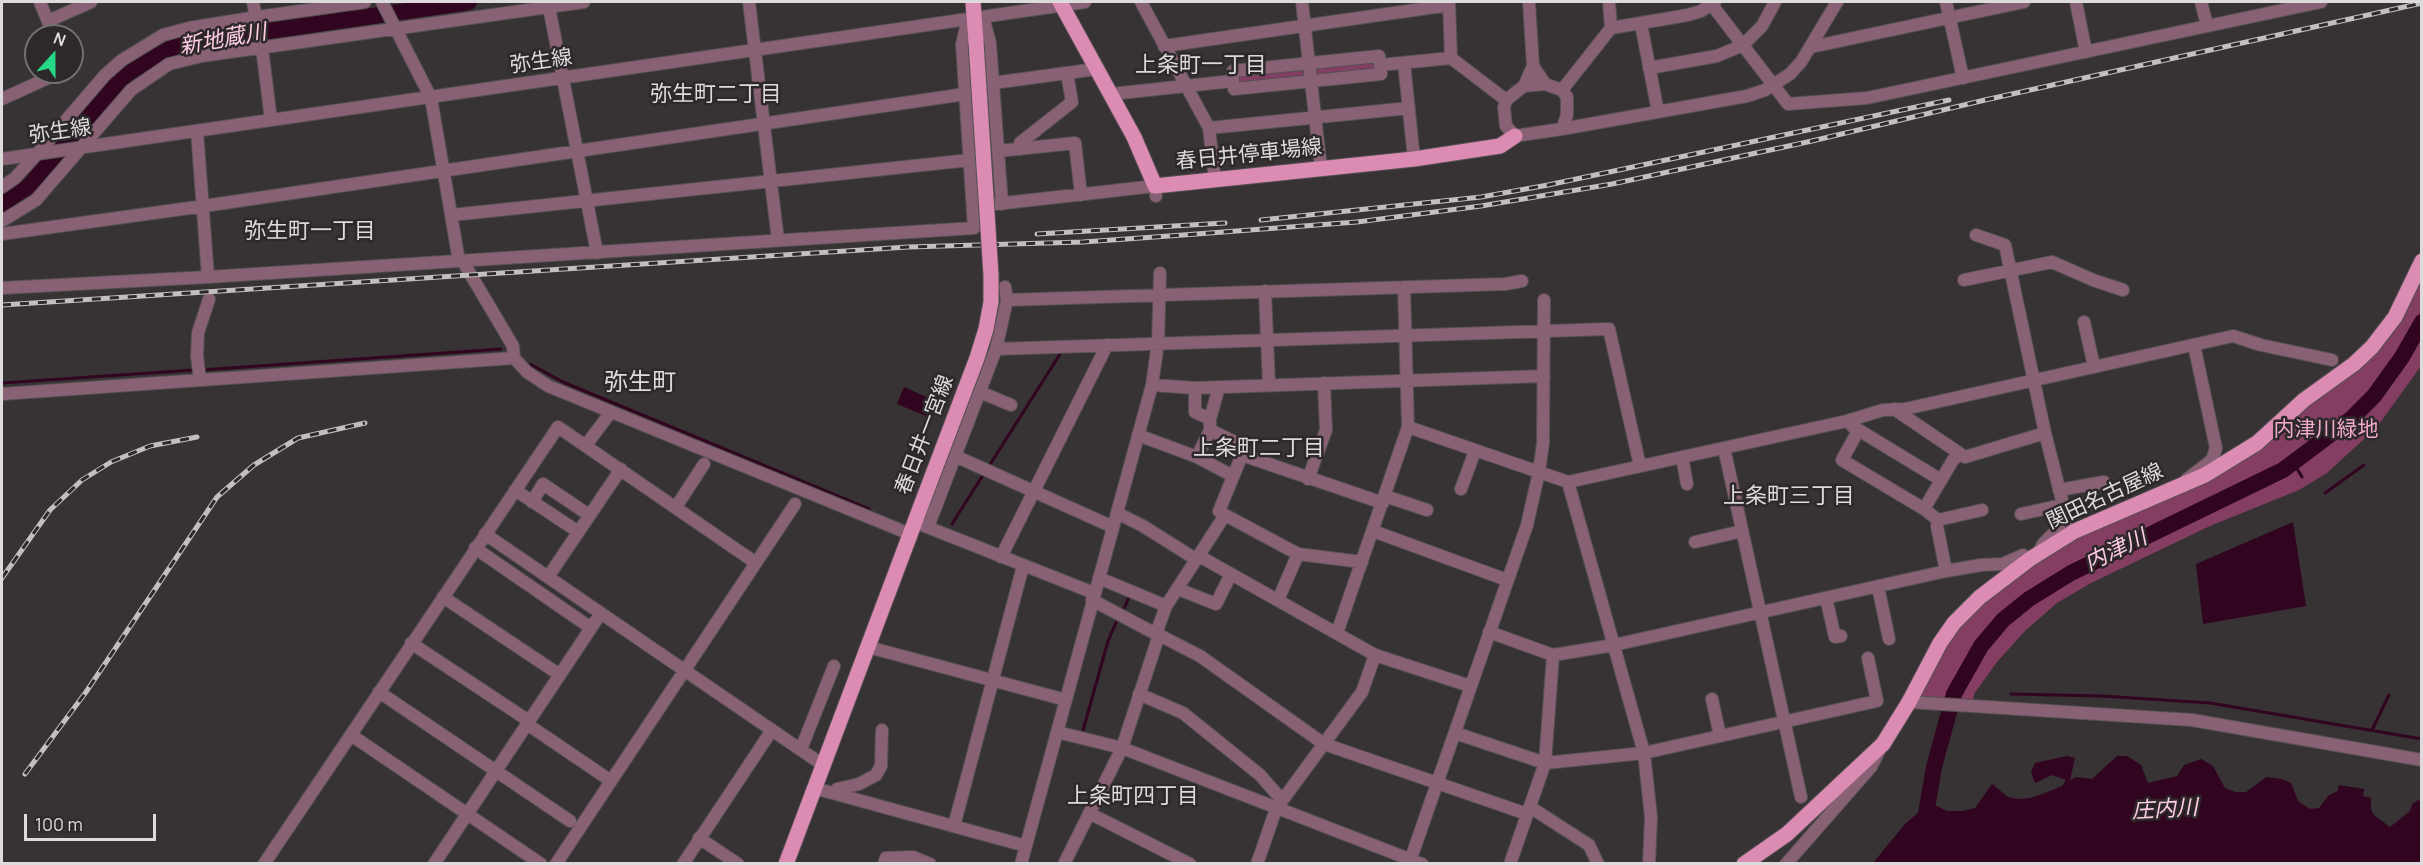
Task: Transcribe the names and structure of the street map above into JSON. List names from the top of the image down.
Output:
{
  "streets": {
    "main road": ["春日井停車場線", "春日井一宮線", "関田名古屋線"],
    "street": ["弥生線"]
  },
  "crossings": [
    ["弥生線", "春日井停車場線"],
    ["弥生線", "春日井一宮線"]
  ],
  "districts": [
    "上条町一丁目",
    "弥生町二丁目",
    "弥生町一丁目",
    "弥生町",
    "上条町二丁目",
    "上条町三丁目",
    "上条町四丁目"
  ],
  "water": ["新地蔵川", "内津川", "庄内川"],
  "parks": ["内津川緑地"],
  "scale_bar": "100 m",
  "north": "top"
}
